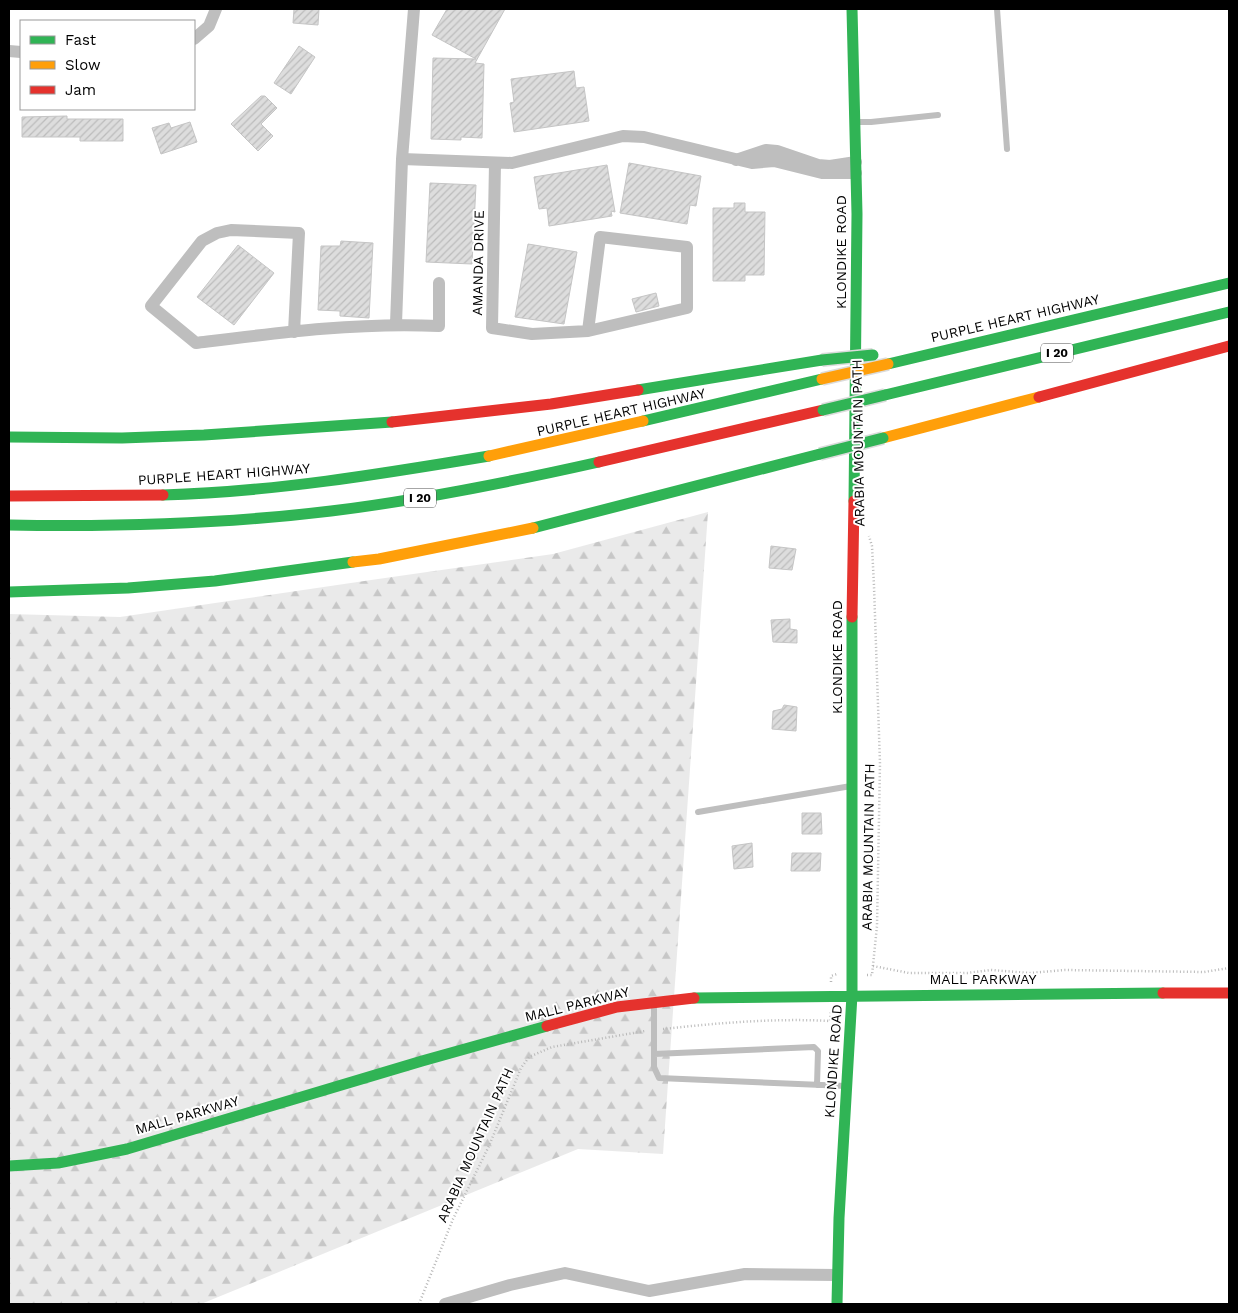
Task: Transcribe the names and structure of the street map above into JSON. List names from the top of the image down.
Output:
{
  "streets": {
    "main road": [
      "KLONDIKE ROAD",
      "PURPLE HEART HIGHWAY",
      "I 20",
      "MALL PARKWAY"
    ],
    "street": ["AMANDA DRIVE"],
    "path": ["ARABIA MOUNTAIN PATH"]
  },
  "crossings": [
    ["KLONDIKE ROAD", "MALL PARKWAY"]
  ],
  "legend": ["Fast", "Slow", "Jam"]
}
